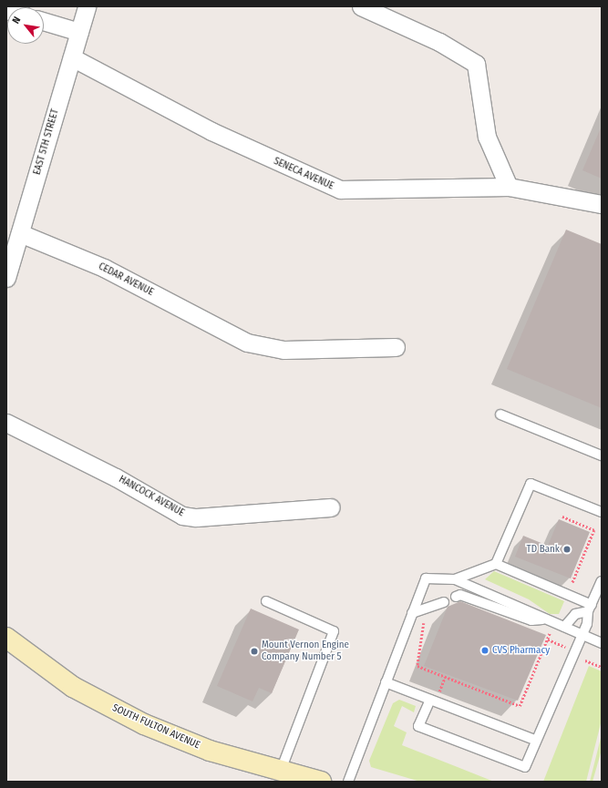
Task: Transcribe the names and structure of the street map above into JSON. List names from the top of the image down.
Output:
{
  "streets": {
    "main road": ["SOUTH FULTON AVENUE"],
    "street": [
      "EAST 5TH STREET",
      "SENECA AVENUE",
      "CEDAR AVENUE",
      "HANCOCK AVENUE"
    ]
  },
  "crossings": [
    ["EAST 5TH STREET", "SENECA AVENUE"],
    ["EAST 5TH STREET", "CEDAR AVENUE"]
  ],
  "places": ["TD Bank", "CVS Pharmacy", "Mount Vernon Engine Company Number 5"],
  "north": "top left"
}
